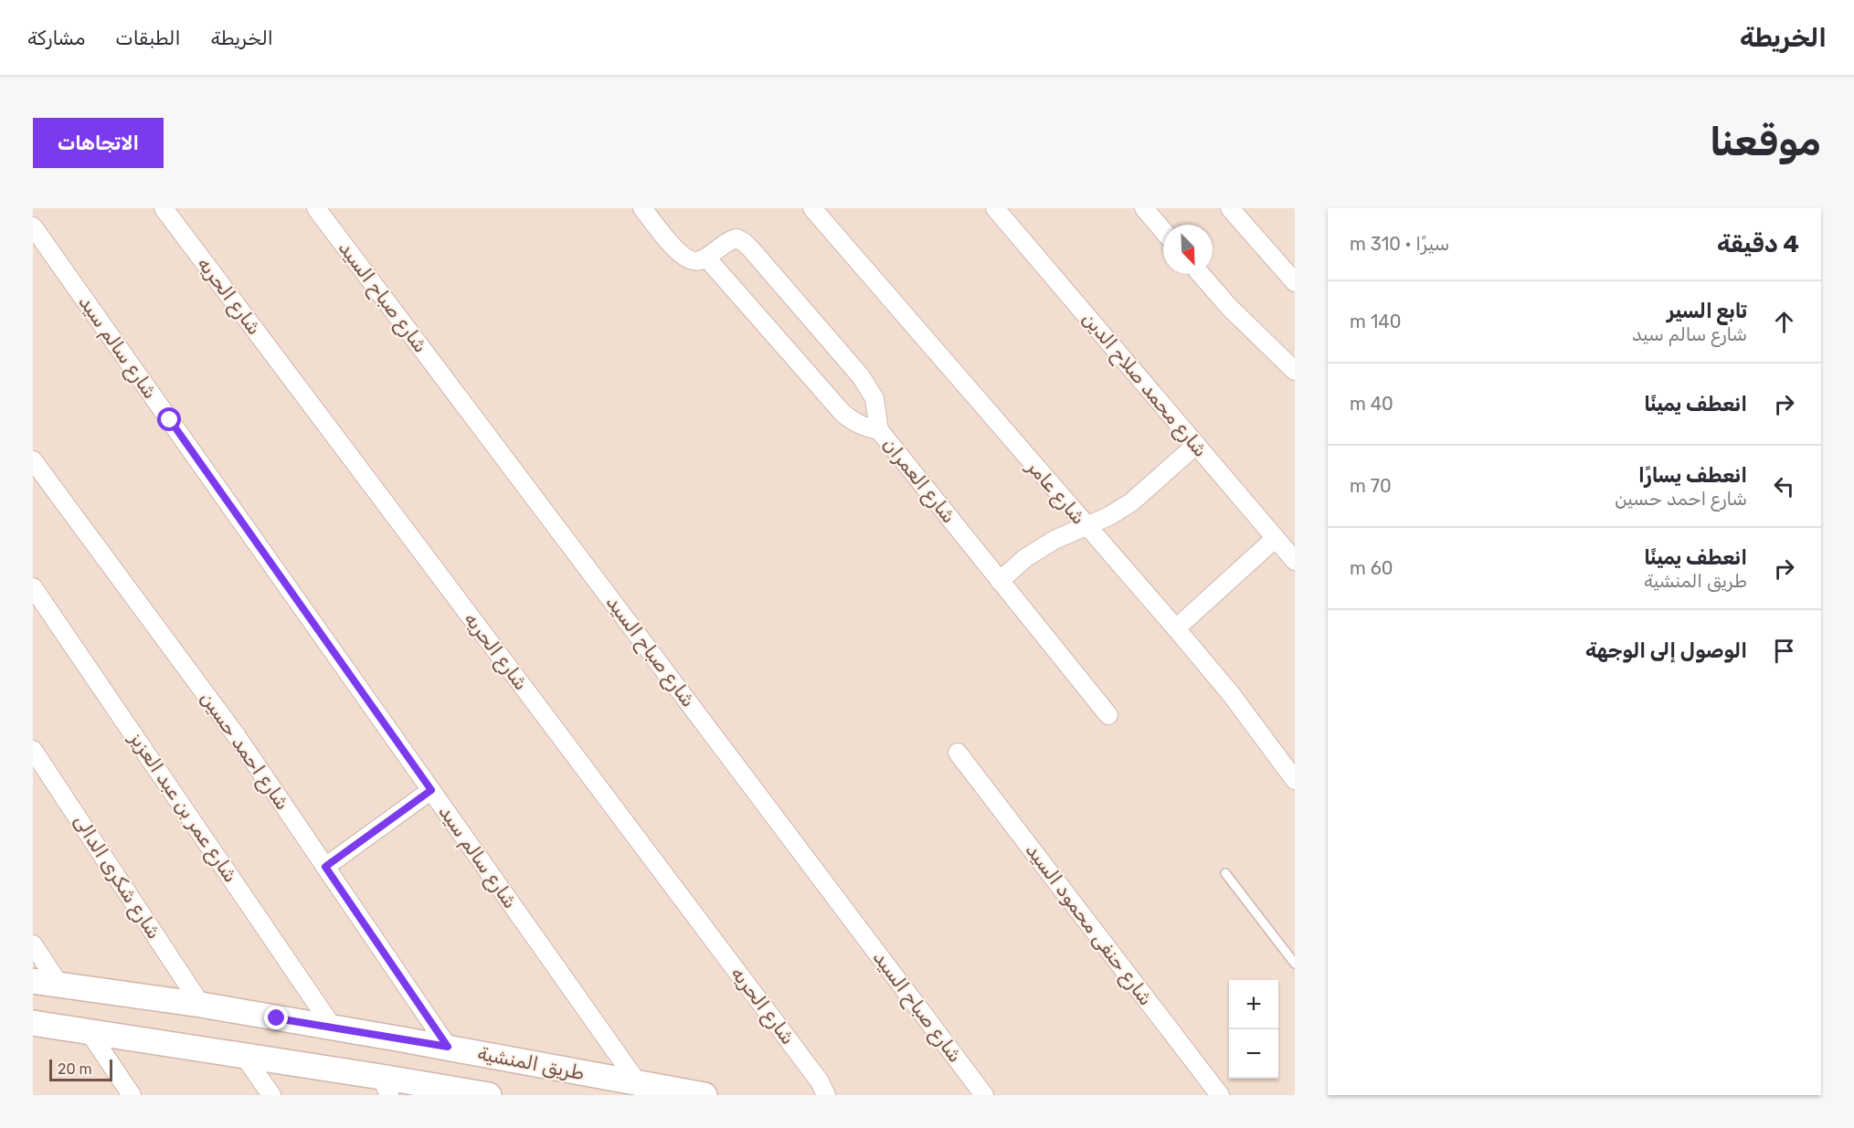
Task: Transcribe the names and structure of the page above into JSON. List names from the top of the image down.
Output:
{
  "streets": {
    "street": [
      "شارع الحريه",
      "شارع صباح السيد",
      "شارع سالم سيد",
      "شارع محمد صلاح الدين",
      "شارع العمران",
      "شارع عامر",
      "شارع احمد حسين",
      "شارع عمر بن عبد العزيز",
      "شارع شكرى الدالى",
      "شارع حنفى محمود السيد",
      "طريق المنشية"
    ]
  },
  "crossings": [
    ["شارع سالم سيد", "طريق المنشية"],
    ["شارع احمد حسين", "طريق المنشية"],
    ["شارع عمر بن عبد العزيز", "طريق المنشية"],
    ["شارع شكرى الدالى", "طريق المنشية"]
  ],
  "scale_bar": "20 m",
  "north": "bottom right",
  "page": {
    "header": "الخريطة",
    "nav": ["الخريطة", "الطبقات", "مشاركة"],
    "buttons": "الاتجاهات",
    "title": "موقعنا",
    "heading": ["4 دقيقة", "سيرًا · 310 m"],
    "list": [
      ["تابع السير", "شارع سالم سيد", "140 m"],
      ["انعطف يمينًا", "40 m"],
      ["انعطف يسارًا", "شارع احمد حسين", "70 m"],
      ["انعطف يمينًا", "طريق المنشية", "60 m"],
      "الوصول إلى الوجهة"
    ],
    "map_buttons": ["+", "−"],
    "scale": "20 m"
  }
}
